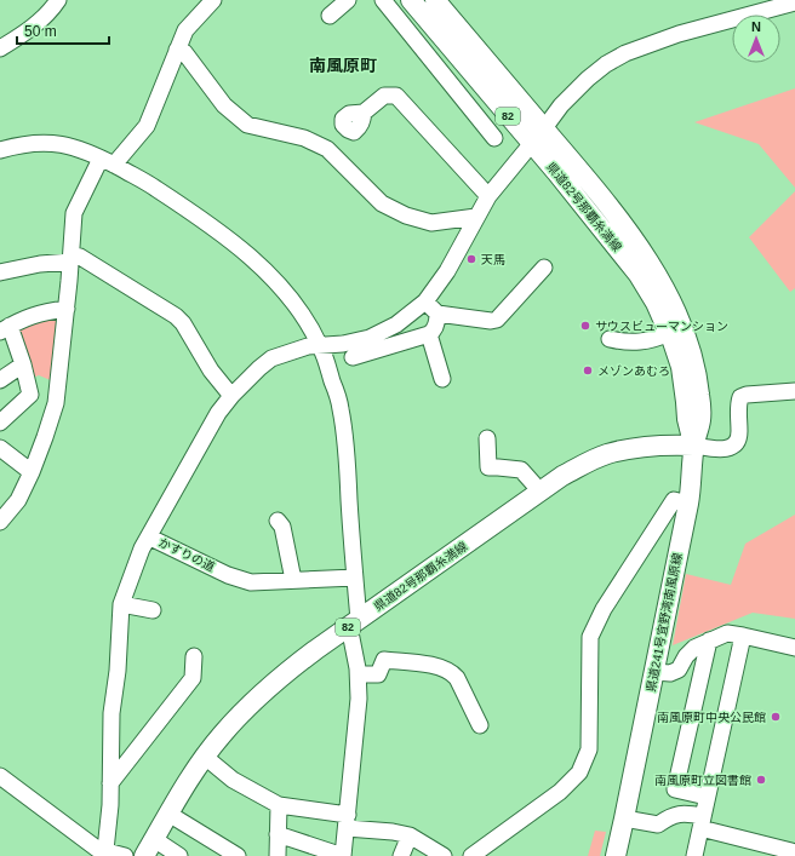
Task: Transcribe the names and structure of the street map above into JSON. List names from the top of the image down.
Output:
{
  "streets": {
    "main road": ["82", "県道82号那覇糸満線", "県道241号宜野湾南風原線"],
    "street": ["かすりの道"]
  },
  "crossings": [
    ["県道82号那覇糸満線", "かすりの道"],
    ["県道82号那覇糸満線", "県道241号宜野湾南風原線"]
  ],
  "districts": ["南風原町"],
  "places": [
    "天馬",
    "サウスビューマンション",
    "メゾンあむろ",
    "南風原町中央公民館",
    "南風原町立図書館"
  ],
  "scale_bar": "50 m",
  "north": "top"
}
